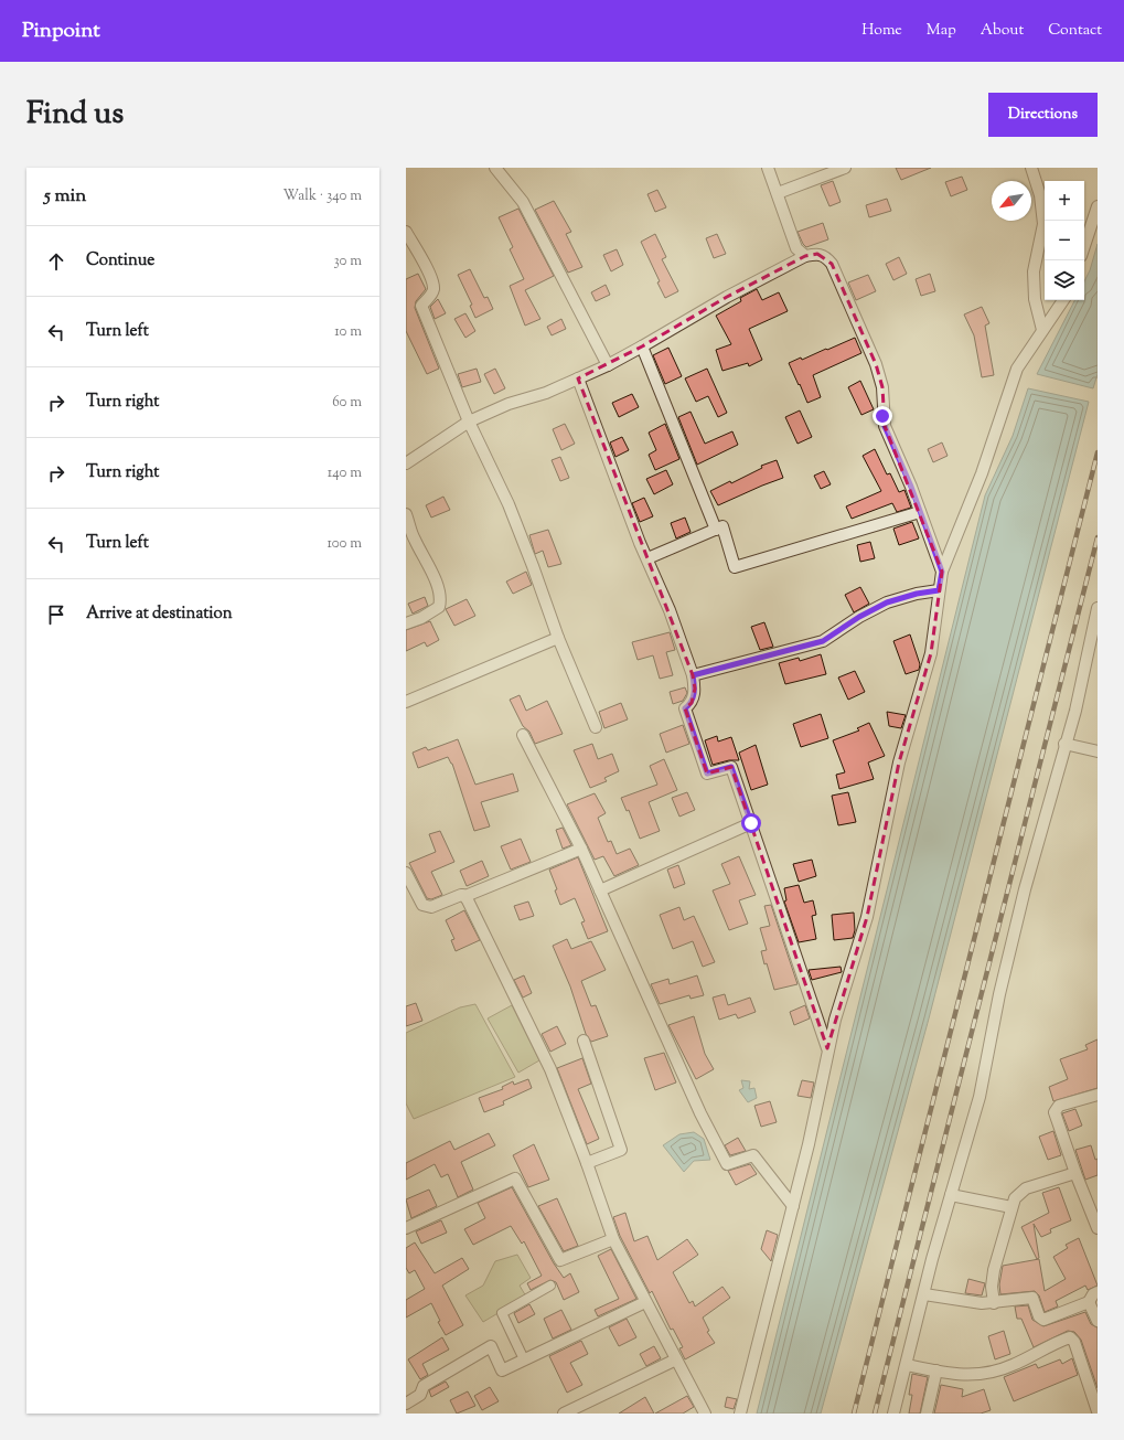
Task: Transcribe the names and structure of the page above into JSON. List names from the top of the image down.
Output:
{
  "north": "bottom left",
  "page": {
    "header": "Pinpoint",
    "nav": [
      "Home",
      "Map",
      "About",
      "Contact"
    ],
    "title": "Find us",
    "buttons": "Directions",
    "heading": ["5 min", "Walk · 340 m"],
    "map_buttons": ["+", "−"],
    "list": [
      ["Continue", "30 m"],
      ["Turn left", "10 m"],
      ["Turn right", "60 m"],
      ["Turn right", "140 m"],
      ["Turn left", "100 m"],
      "Arrive at destination"
    ]
  }
}
